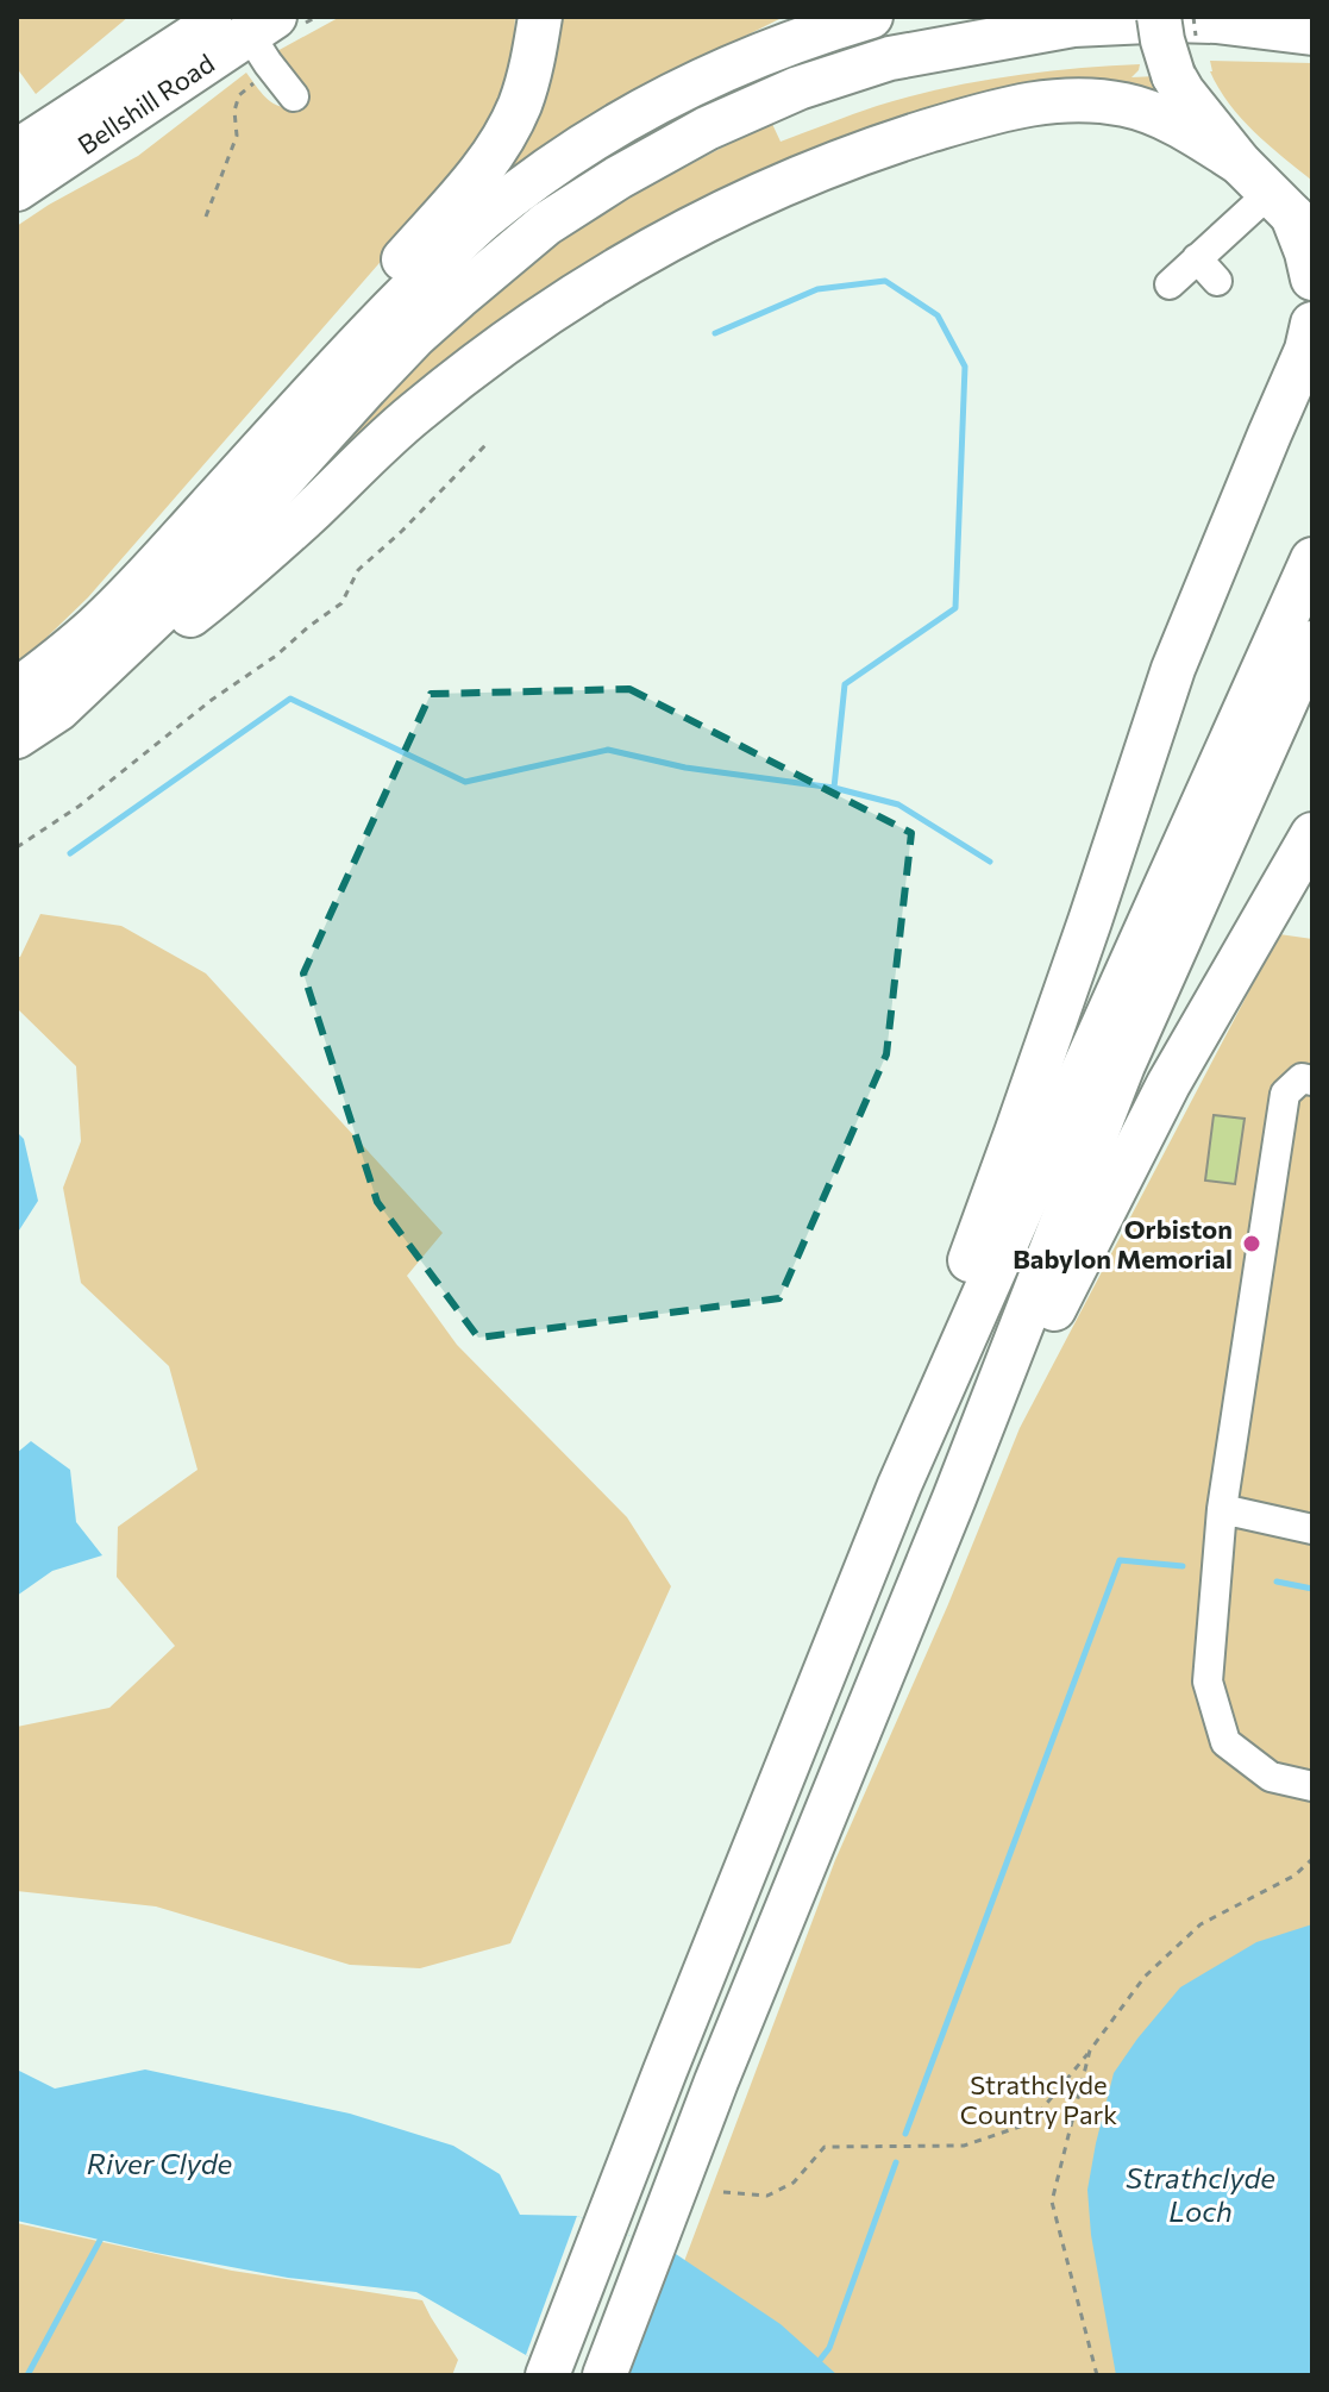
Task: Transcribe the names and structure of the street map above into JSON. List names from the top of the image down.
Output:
{
  "streets": {
    "highway": ["Bellshill Road"]
  },
  "water": ["River Clyde", "Strathclyde Loch"],
  "parks": ["Strathclyde Country Park"],
  "places": ["Orbiston Babylon Memorial"]
}
